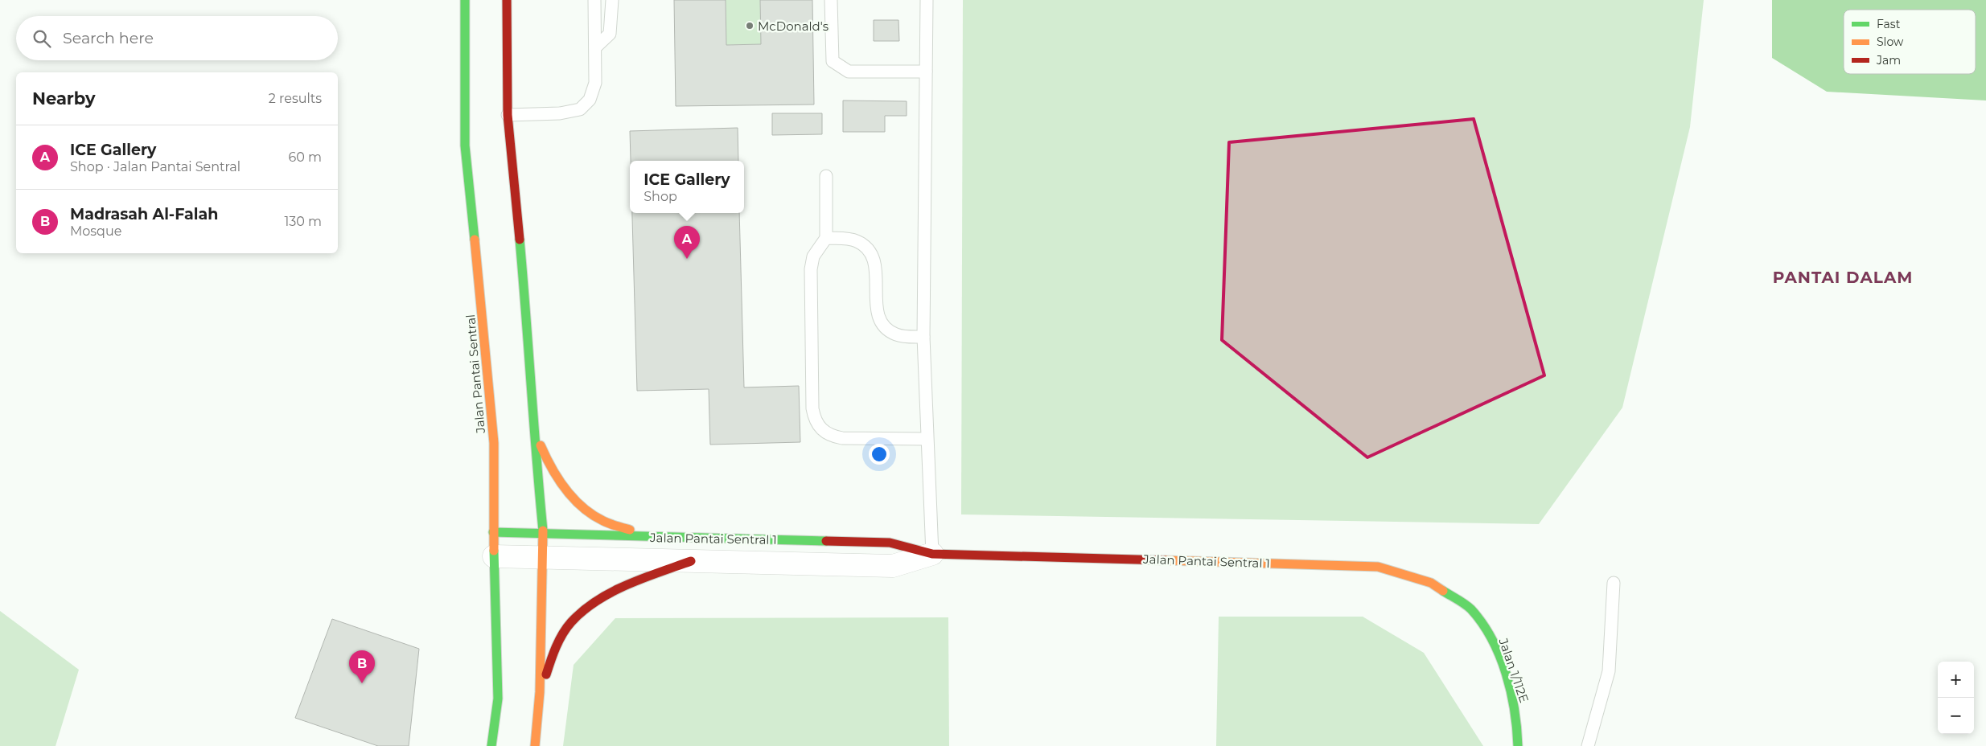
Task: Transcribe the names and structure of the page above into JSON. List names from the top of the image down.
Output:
{
  "streets": {
    "main road": ["Jalan Pantai Sentral", "Jalan Pantai Sentral 1", "Jalan 1/112E"]
  },
  "crossings": [
    ["Jalan Pantai Sentral", "Jalan Pantai Sentral 1"],
    ["Jalan Pantai Sentral 1", "Jalan 1/112E"]
  ],
  "districts": ["PANTAI DALAM"],
  "places": ["McDonald's"],
  "legend": ["Fast", "Slow", "Jam"],
  "page": {
    "search": "Search here",
    "heading": ["Nearby", "2 results"],
    "list": [
      {
        "mark": "A",
        "name": "ICE Gallery",
        "note": "Shop · Jalan Pantai Sentral",
        "value": "60 m"
      },
      {
        "mark": "B",
        "name": "Madrasah Al-Falah",
        "note": "Mosque",
        "value": "130 m"
      }
    ],
    "popup": ["ICE Gallery", "Shop"],
    "pins": ["A", "B"],
    "map_buttons": ["+", "−"]
  }
}
